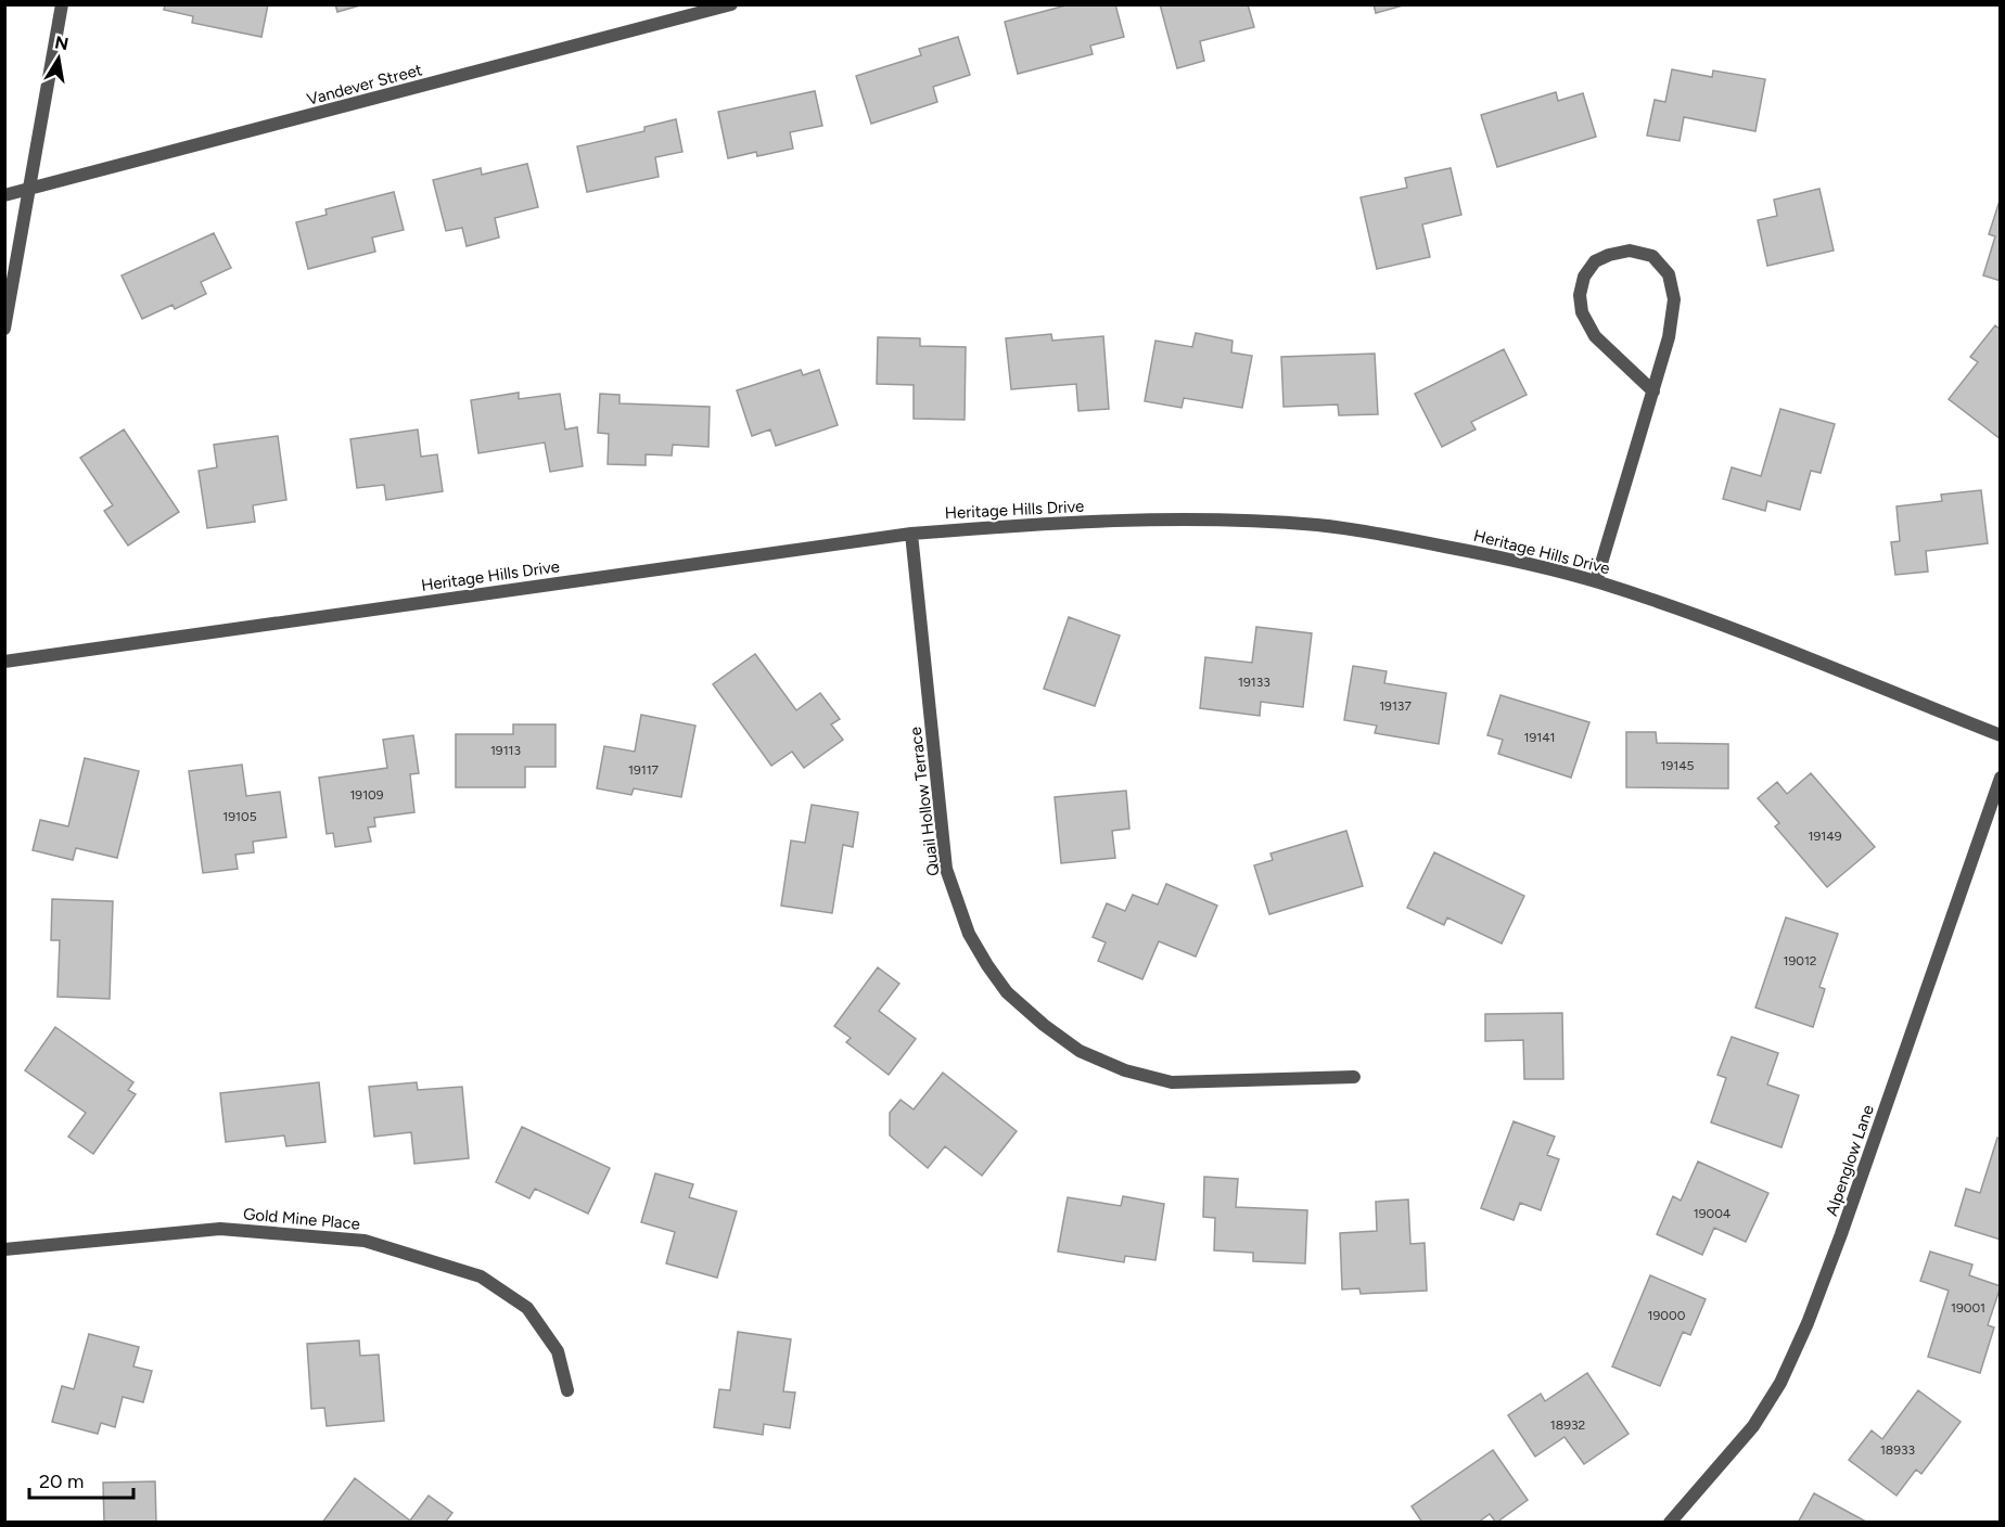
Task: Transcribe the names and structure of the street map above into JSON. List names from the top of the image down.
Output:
{
  "streets": {
    "street": [
      "Vandever Street",
      "Heritage Hills Drive",
      "Quail Hollow Terrace",
      "Alpenglow Lane",
      "Gold Mine Place"
    ]
  },
  "crossings": [
    ["Heritage Hills Drive", "Quail Hollow Terrace"]
  ],
  "house_numbers": [
    "19133",
    "19137",
    "19141",
    "19113",
    "19145",
    "19117",
    "19109",
    "19105",
    "19149",
    "19012",
    "19004",
    "19001",
    "19000",
    "18932",
    "18933"
  ],
  "scale_bar": "20 m",
  "north": "top"
}
